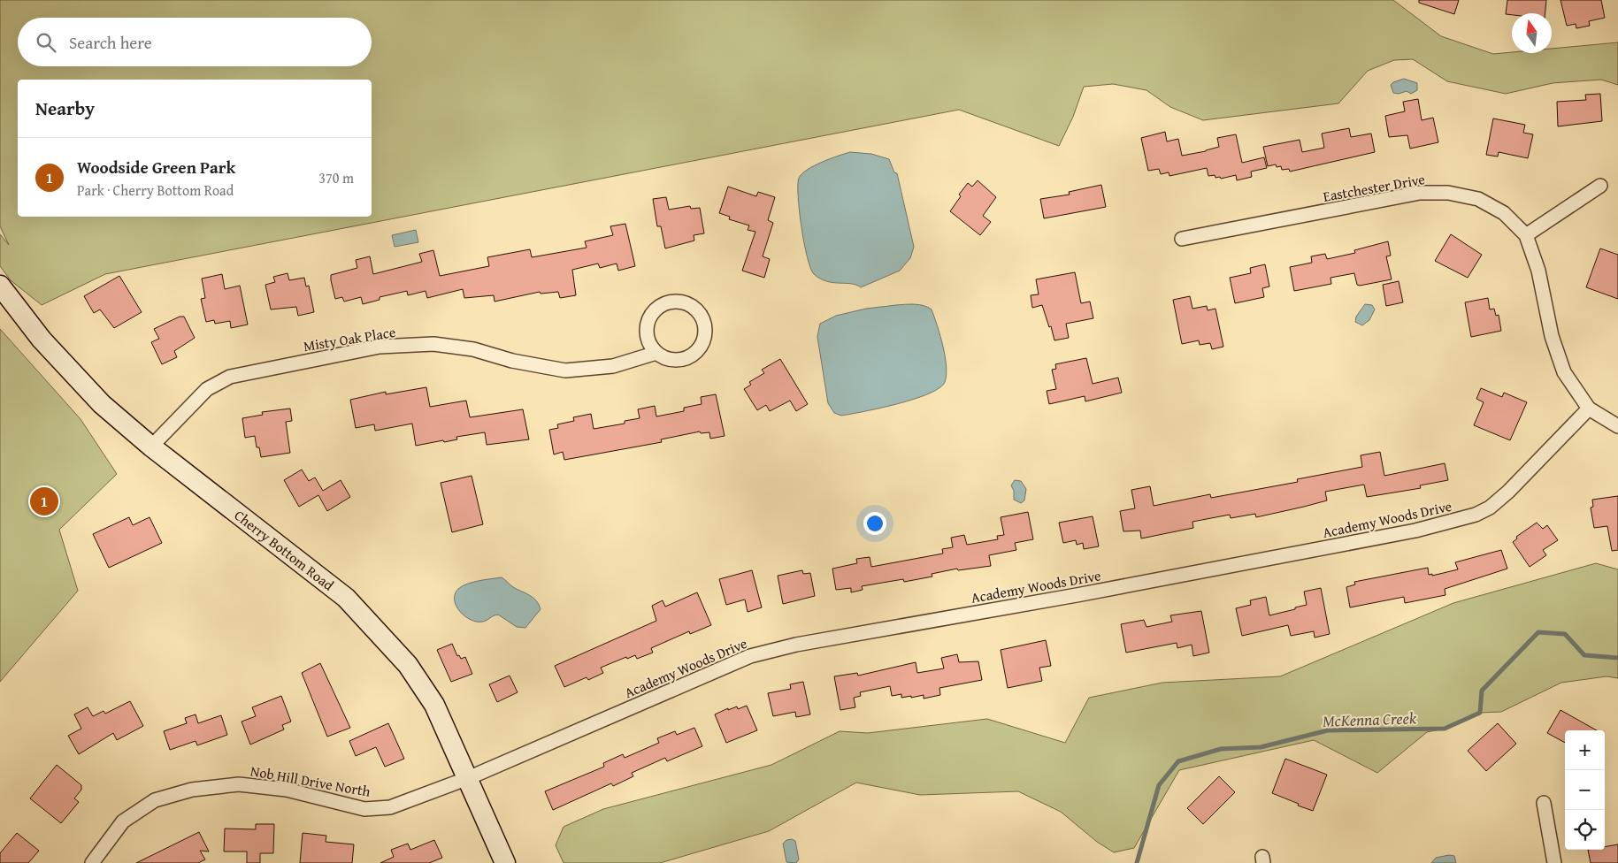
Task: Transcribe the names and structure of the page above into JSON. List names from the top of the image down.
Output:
{
  "streets": {
    "main road": ["Cherry Bottom Road"],
    "street": [
      "Eastchester Drive",
      "Misty Oak Place",
      "Academy Woods Drive",
      "Nob Hill Drive North"
    ]
  },
  "crossings": [
    ["Eastchester Drive", "Academy Woods Drive"],
    ["Misty Oak Place", "Cherry Bottom Road"],
    ["Academy Woods Drive", "Cherry Bottom Road"],
    ["Academy Woods Drive", "Nob Hill Drive North"],
    ["Cherry Bottom Road", "Nob Hill Drive North"]
  ],
  "water": ["McKenna Creek"],
  "north": "top",
  "page": {
    "search": "Search here",
    "heading": "Nearby",
    "list": [
      {
        "mark": "1",
        "name": "Woodside Green Park",
        "note": "Park · Cherry Bottom Road",
        "value": "370 m"
      }
    ],
    "pins": "1",
    "map_buttons": ["+", "−"]
  }
}
